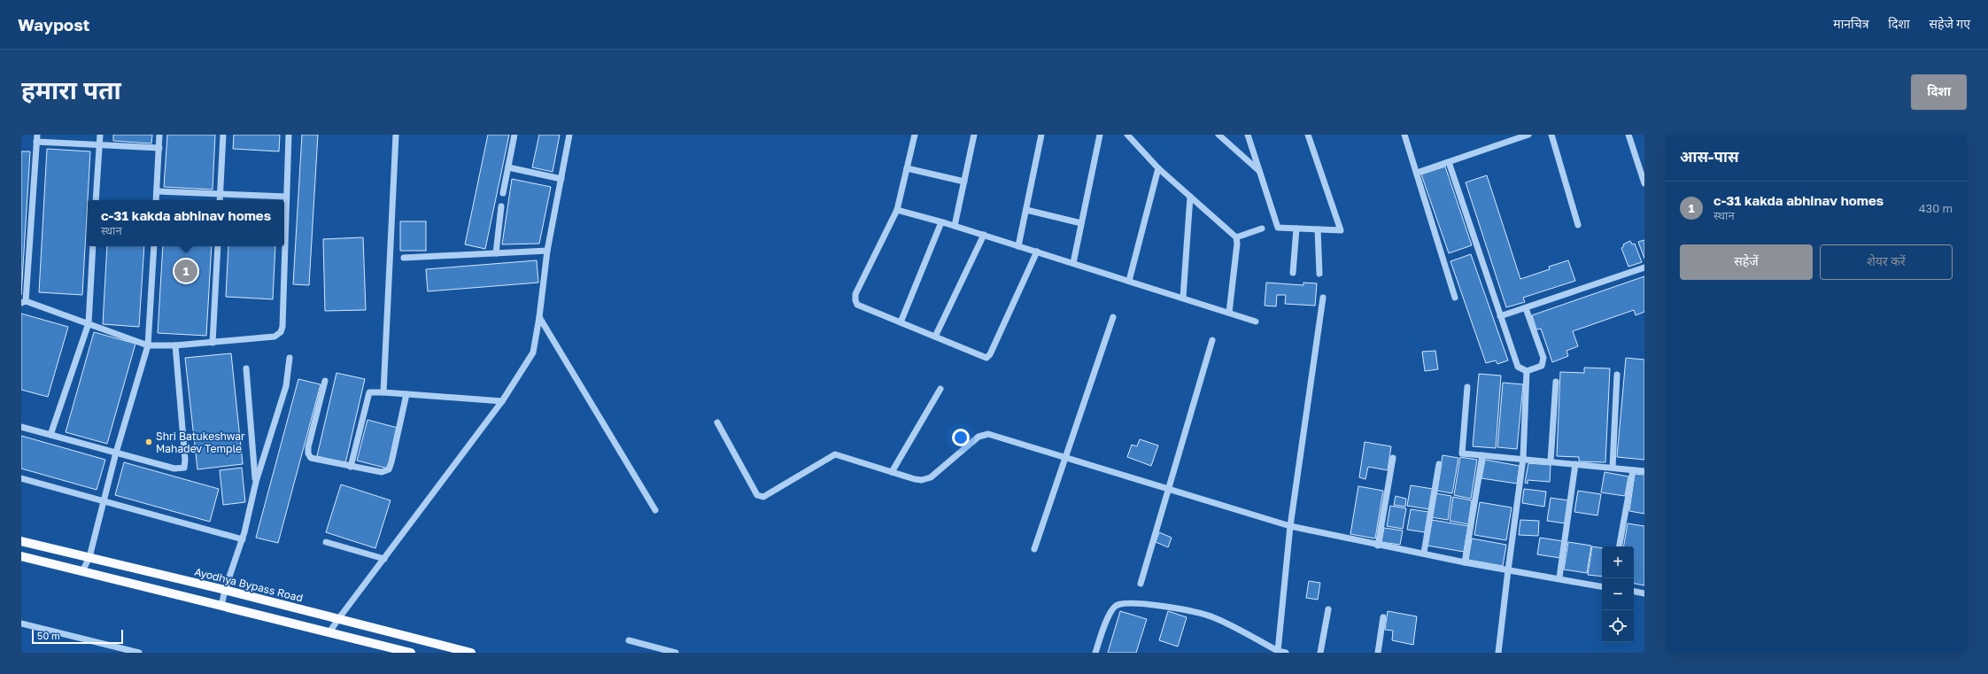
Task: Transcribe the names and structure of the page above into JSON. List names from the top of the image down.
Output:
{
  "streets": {
    "main road": ["Ayodhya Bypass Road"]
  },
  "places": ["Shri Batukeshwar Mahadev Temple"],
  "scale_bar": "50 m",
  "page": {
    "header": "Waypost",
    "nav": ["मानचित्र", "दिशा", "सहेजे गए"],
    "buttons": [
      "दिशा",
      ["सहेजें", "शेयर करें"]
    ],
    "title": "हमारा पता",
    "heading": "आस-पास",
    "list": [
      {
        "mark": "1",
        "name": "c-31 kakda abhinav homes",
        "note": "स्थान",
        "value": "430 m"
      }
    ],
    "popup": ["c-31 kakda abhinav homes", "स्थान"],
    "pins": "1",
    "map_buttons": ["+", "−"],
    "scale": "50 m"
  }
}
